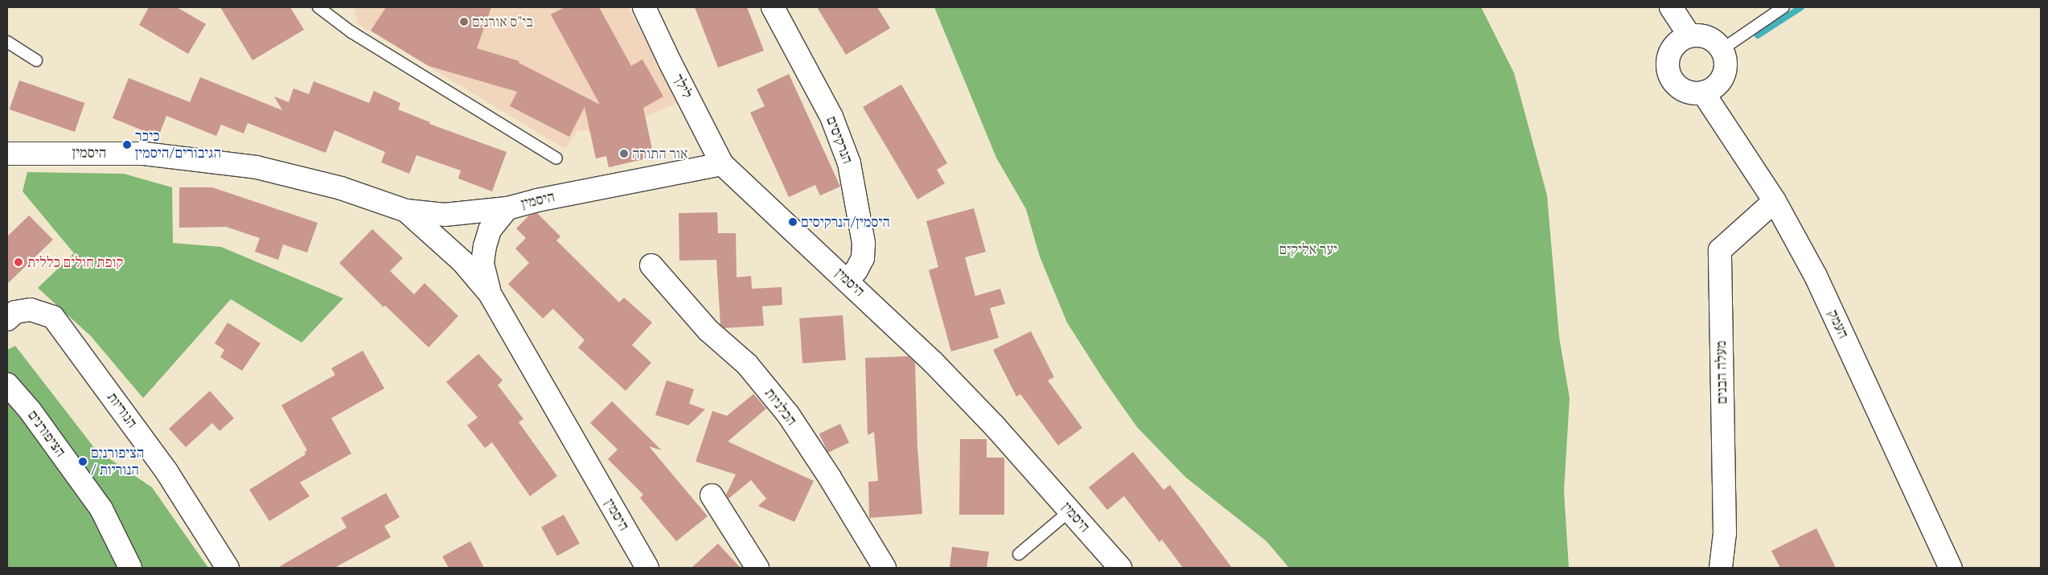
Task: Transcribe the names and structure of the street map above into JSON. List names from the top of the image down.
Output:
{
  "streets": {
    "street": [
      "לילך",
      "הנרקיסים",
      "היסמין",
      "העמק",
      "מעלה הבנים",
      "הכלניות",
      "הנוריות",
      "הציפורנים"
    ]
  },
  "crossings": [
    ["לילך", "היסמין"],
    ["הנרקיסים", "היסמין"],
    ["העמק", "מעלה הבנים"]
  ],
  "parks": ["יער אליקים"],
  "places": [
    "בי\"ס אורנים",
    "כיכר הגיבורים/היסמין",
    "אור התורה",
    "היסמין/הנרקיסים",
    "קופת חולים כללית",
    "הציפורנים / הנוריות"
  ]
}
